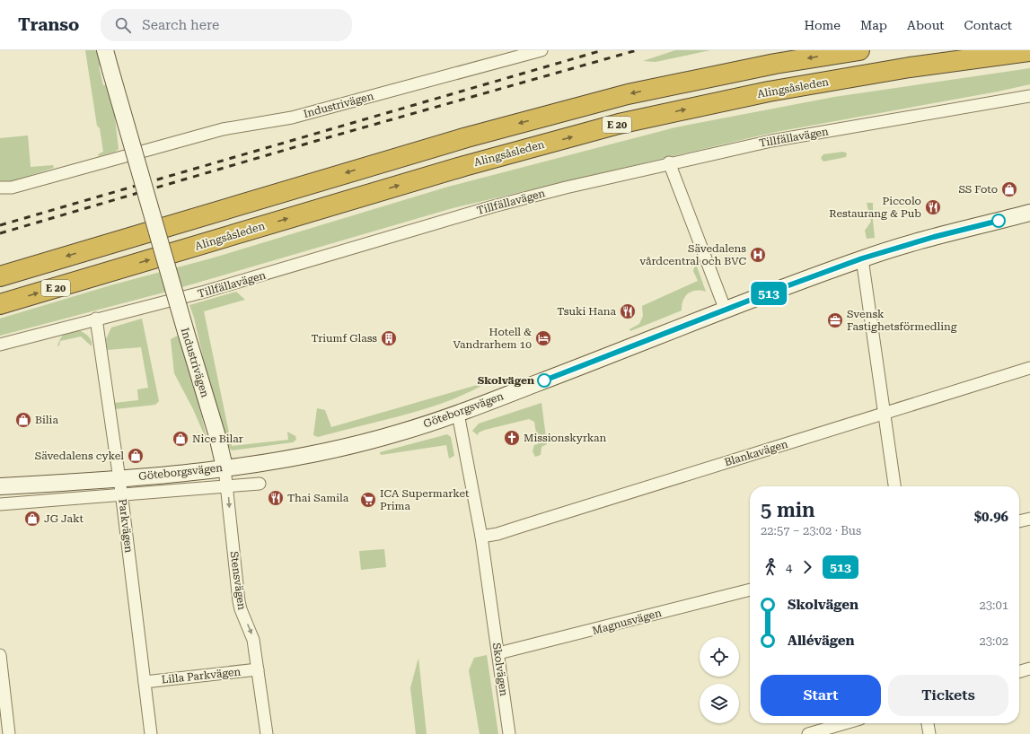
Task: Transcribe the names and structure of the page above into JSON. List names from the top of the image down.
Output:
{
  "streets": {
    "highway": ["Alingsåsleden", "E 20"],
    "street": [
      "Industrivägen",
      "Tillfällavägen",
      "Göteborgsvägen",
      "Blankavägen",
      "Parkvägen",
      "Stensvägen",
      "Magnusvägen",
      "Skolvägen",
      "Lilla Parkvägen"
    ]
  },
  "crossings": [
    ["Industrivägen", "Göteborgsvägen"],
    ["Industrivägen", "Stensvägen"],
    ["Tillfällavägen", "Parkvägen"],
    ["Göteborgsvägen", "Parkvägen"],
    ["Göteborgsvägen", "Stensvägen"],
    ["Göteborgsvägen", "Skolvägen"],
    ["Blankavägen", "Skolvägen"],
    ["Parkvägen", "Lilla Parkvägen"],
    ["Stensvägen", "Lilla Parkvägen"],
    ["Magnusvägen", "Skolvägen"]
  ],
  "one_way": ["Stensvägen"],
  "places": {
    "shop": [
      "SS Foto",
      "Bilia",
      "Nice Bilar",
      "Sävedalens cykel",
      "JG Jakt"
    ],
    "restaurant": ["Piccolo Restaurang & Pub", "Tsuki Hana", "Thai Samila"],
    "hospital": ["Sävedalens vårdcentral och BVC"],
    "office": ["Svensk Fastighetsförmedling"],
    "building": ["Triumf Glass"],
    "hotel": ["Hotell & Vandrarhem 10"],
    "other": ["Skolvägen"],
    "church": ["Missionskyrkan"],
    "supermarket": ["ICA Supermarket Prima"]
  },
  "lines": ["bus line 513"],
  "page": {
    "header": "Transo",
    "search": "Search here",
    "nav": [
      "Home",
      "Map",
      "About",
      "Contact"
    ],
    "on_map": "513",
    "heading": ["5 min", "22:57 – 23:02 · Bus", "$0.96"],
    "legs": ["4", "513"],
    "list": [
      {
        "name": "Skolvägen",
        "value": "23:01"
      },
      {
        "name": "Allévägen",
        "value": "23:02"
      }
    ],
    "buttons": ["Start", "Tickets"]
  }
}
